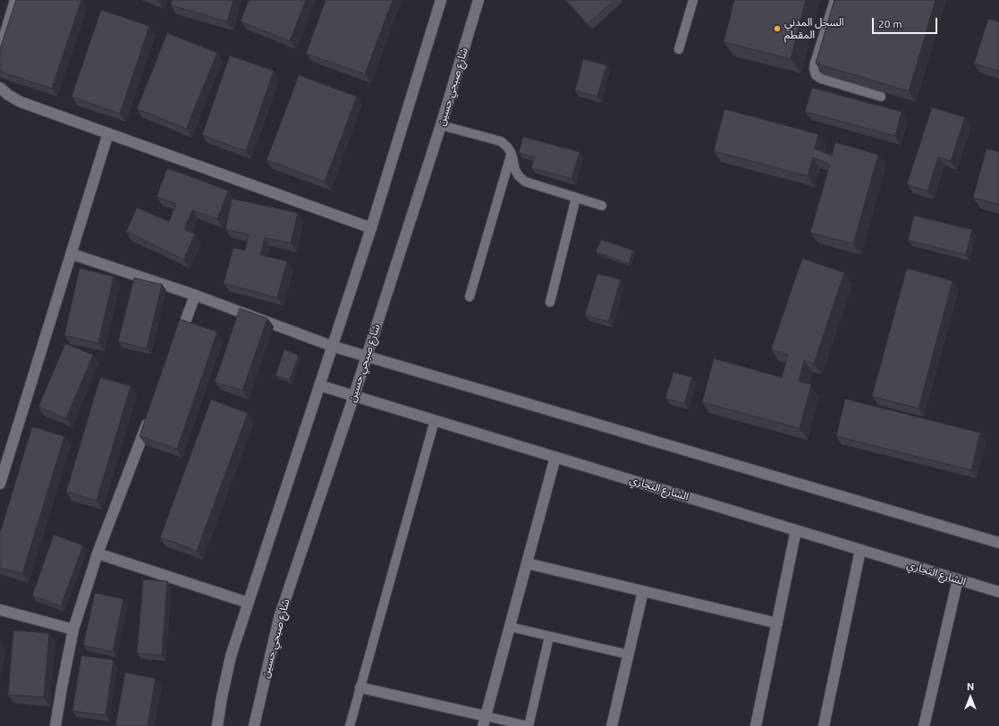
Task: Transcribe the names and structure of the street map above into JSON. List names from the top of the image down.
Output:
{
  "streets": {
    "street": ["شارع صبحي حسين", "الشارع التجاري"]
  },
  "crossings": [
    ["شارع صبحي حسين", "الشارع التجاري"]
  ],
  "places": ["السجل المدني المقطم"],
  "scale_bar": "20 m",
  "north": "top"
}
